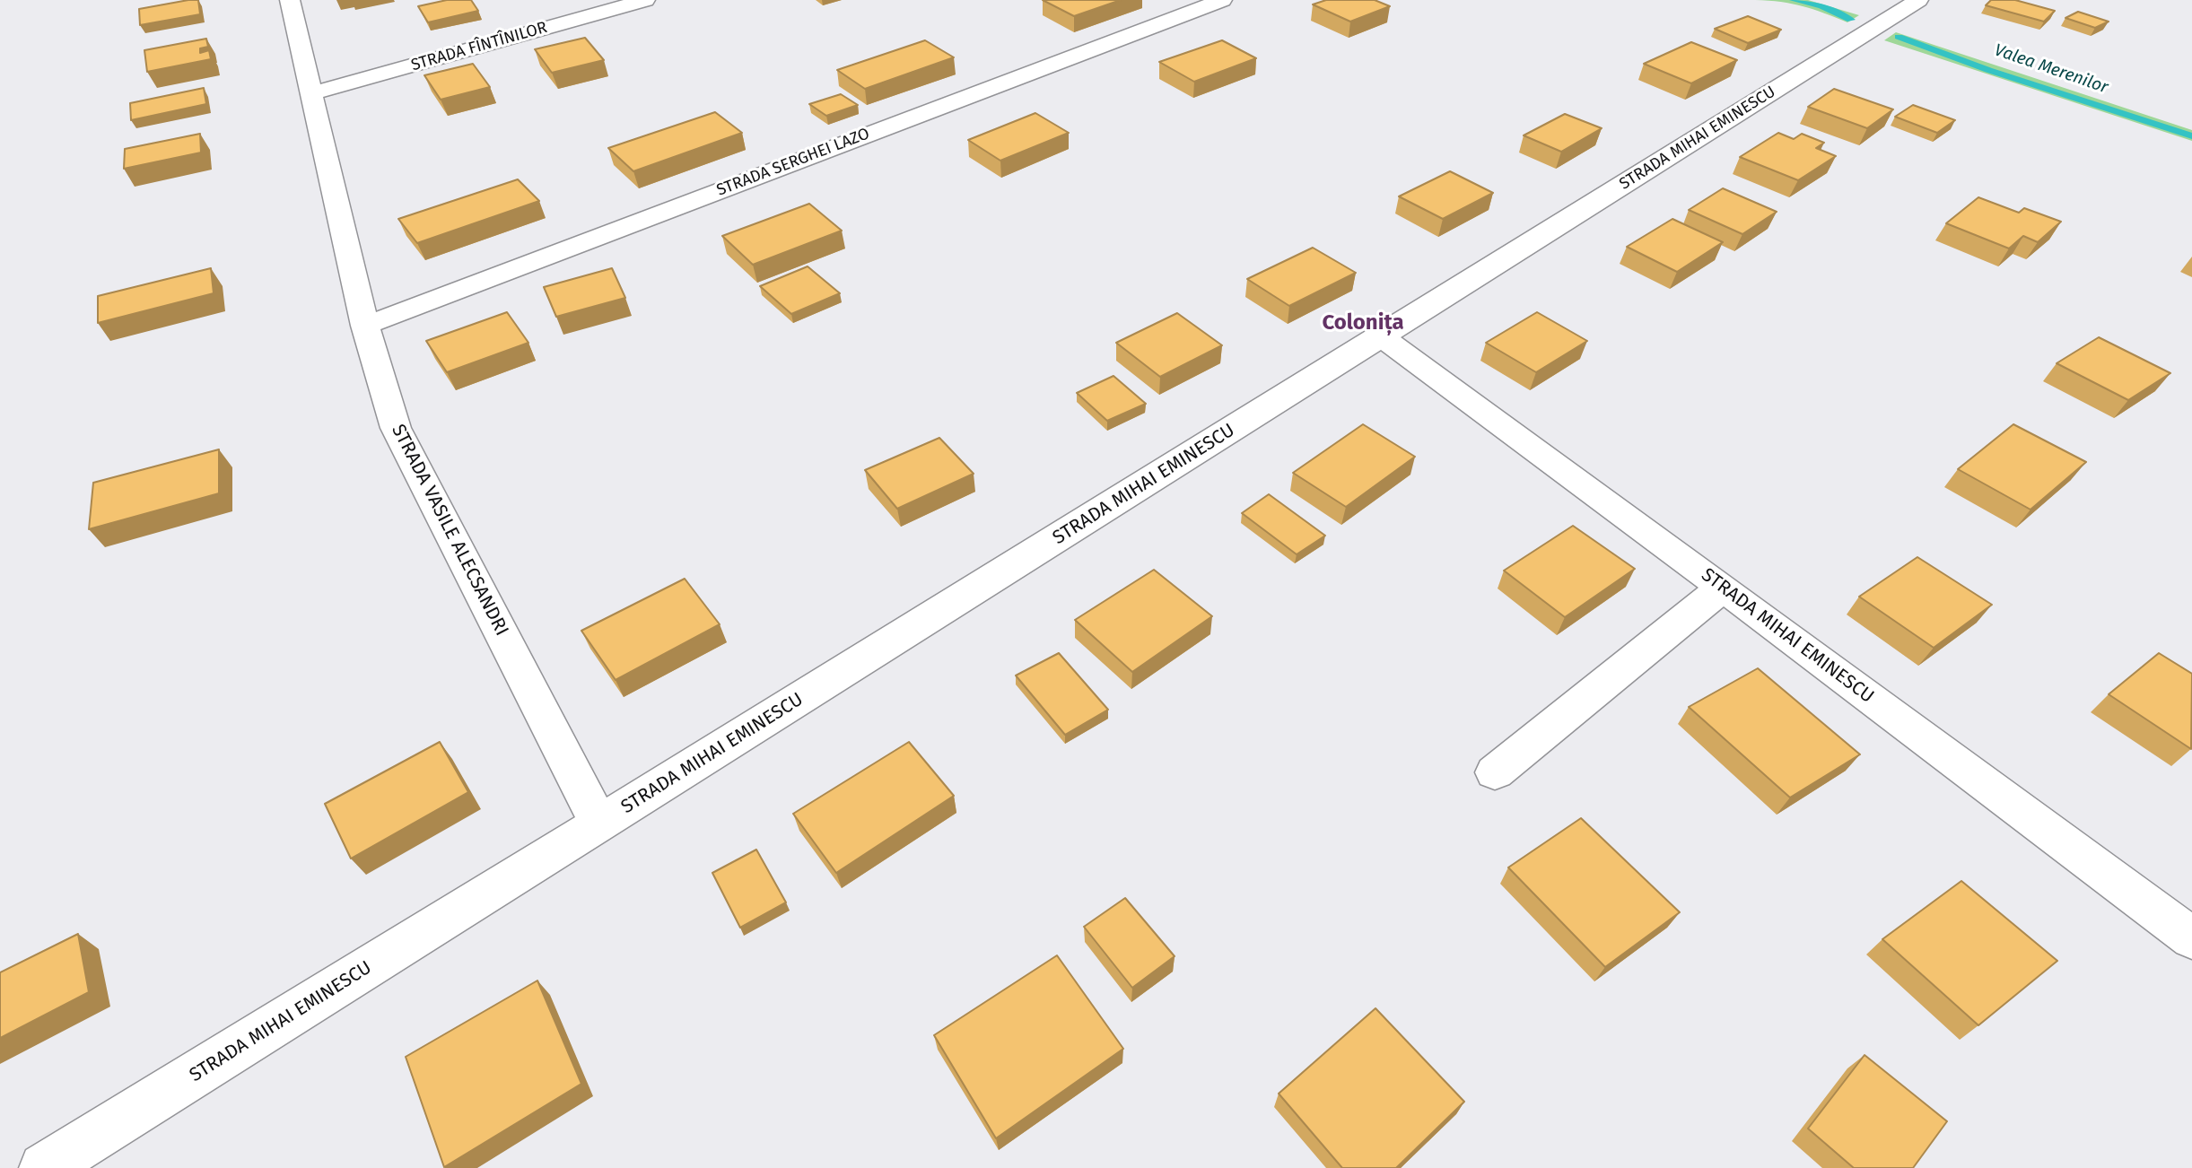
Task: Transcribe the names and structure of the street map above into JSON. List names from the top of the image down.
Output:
{
  "streets": {
    "street": [
      "STRADA FÎNTÎNILOR",
      "STRADA MIHAI EMINESCU",
      "STRADA SERGHEI LAZO",
      "STRADA VASILE ALECSANDRI"
    ]
  },
  "crossings": [
    ["STRADA FÎNTÎNILOR", "STRADA VASILE ALECSANDRI"],
    ["STRADA MIHAI EMINESCU", "STRADA VASILE ALECSANDRI"],
    ["STRADA SERGHEI LAZO", "STRADA VASILE ALECSANDRI"]
  ],
  "districts": ["Colonița"],
  "water": ["Valea Merenilor"]
}
